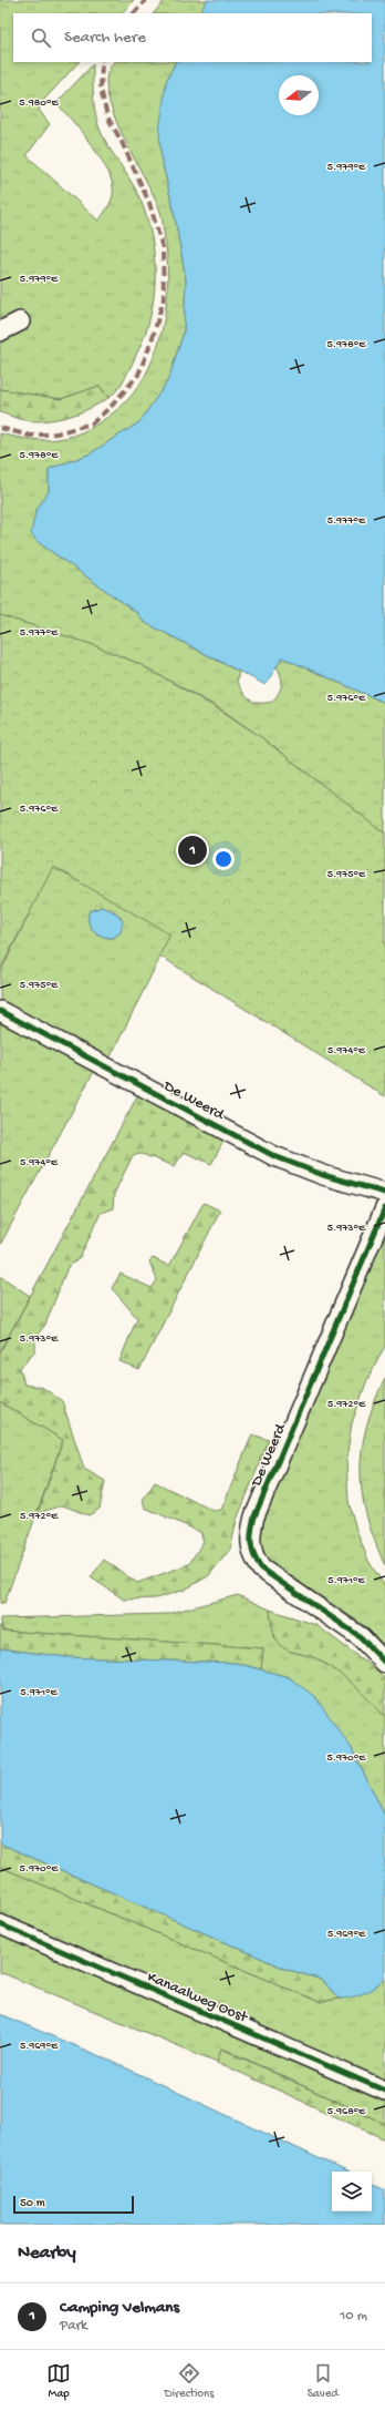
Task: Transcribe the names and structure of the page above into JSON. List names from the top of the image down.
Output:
{
  "streets": {
    "street": ["De Weerd", "Kanaalweg Oost"]
  },
  "scale_bar": "50 m",
  "north": "left",
  "page": {
    "search": "Search here",
    "pins": "1",
    "scale": "50 m",
    "heading": "Nearby",
    "list": [
      {
        "mark": "1",
        "name": "Camping Velmans",
        "note": "Park",
        "value": "10 m"
      }
    ],
    "nav": ["Map", "Directions", "Saved"]
  },
  "coordinates": [
    "5.980°E",
    "5.979°E",
    "5.978°E",
    "5.977°E",
    "5.976°E",
    "5.975°E",
    "5.974°E",
    "5.973°E",
    "5.972°E",
    "5.971°E",
    "5.970°E",
    "5.969°E",
    "5.968°E"
  ]
}
